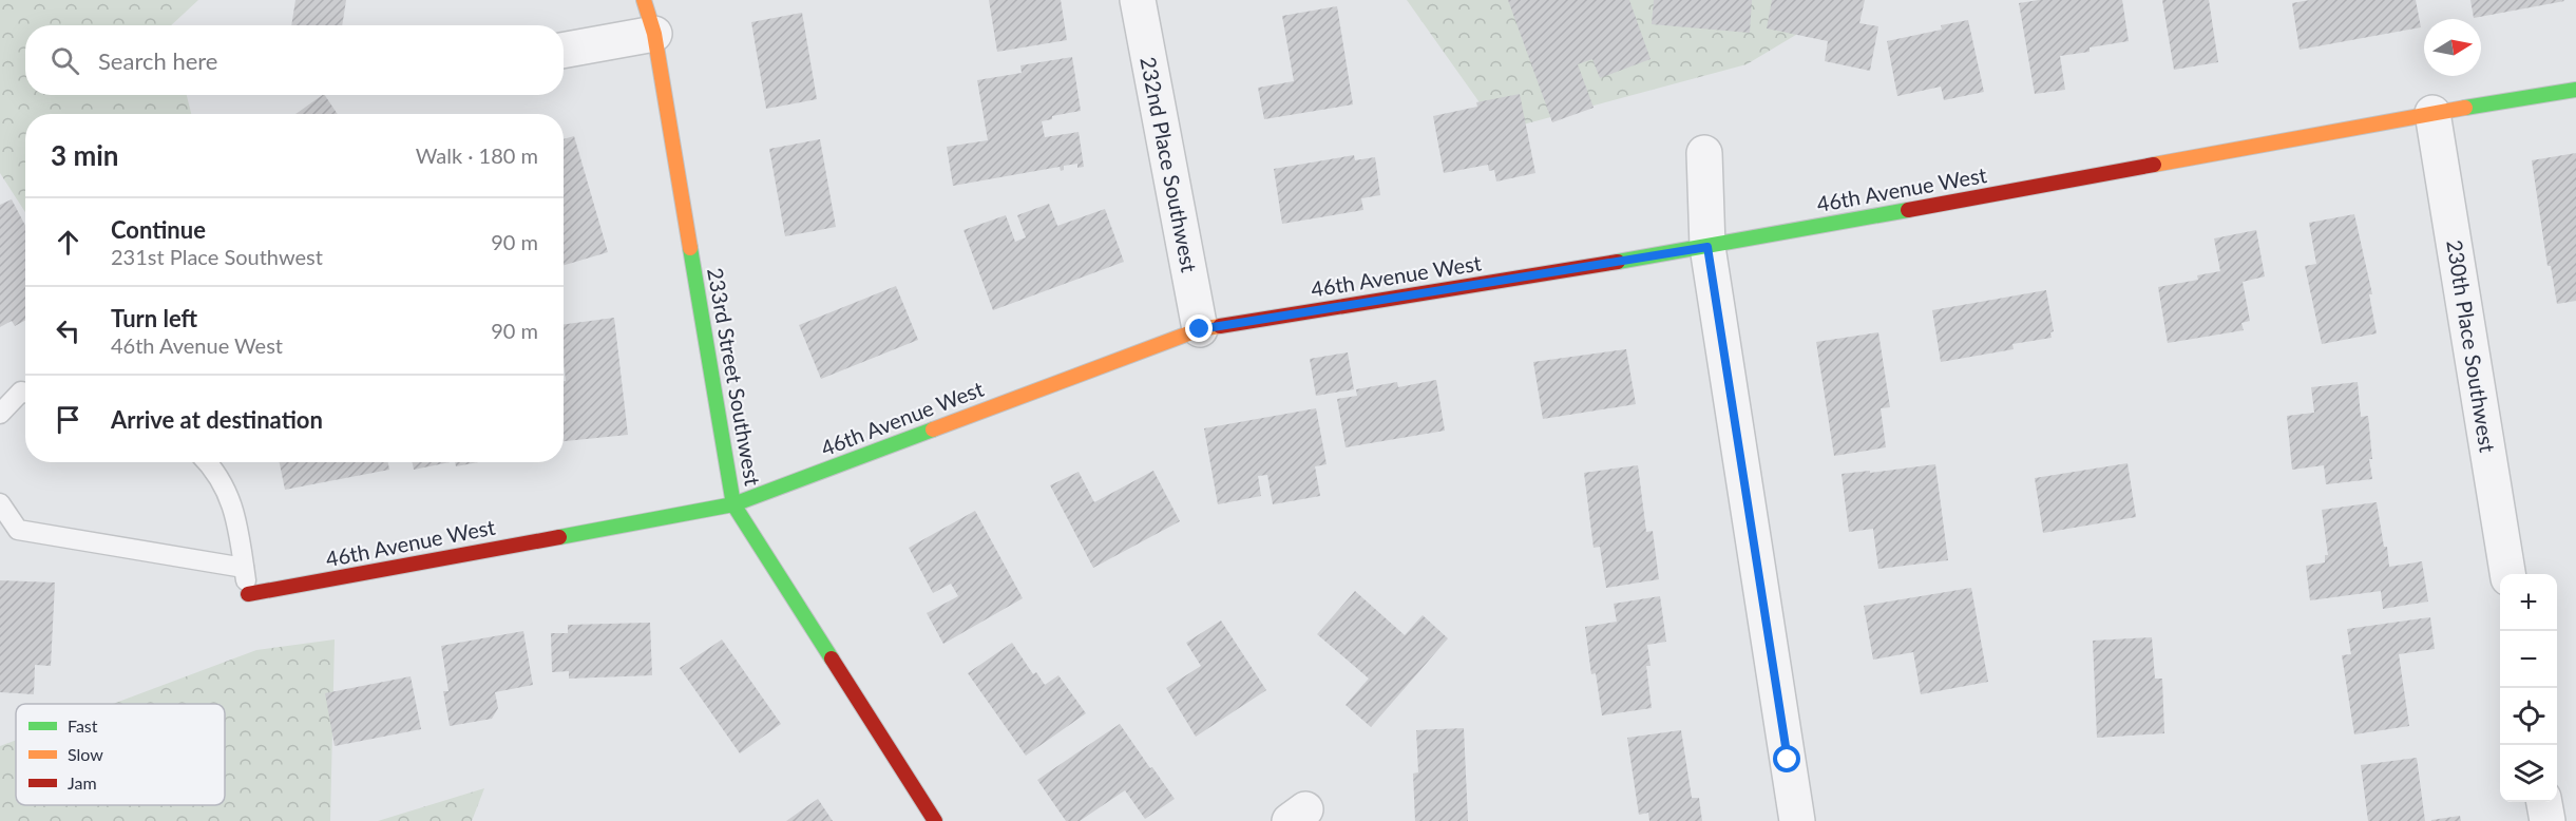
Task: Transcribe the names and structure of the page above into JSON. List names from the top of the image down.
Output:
{
  "streets": {
    "street": [
      "232nd Place Southwest",
      "46th Avenue West",
      "230th Place Southwest",
      "233rd Street Southwest"
    ]
  },
  "crossings": [
    ["232nd Place Southwest", "46th Avenue West"],
    ["46th Avenue West", "230th Place Southwest"],
    ["46th Avenue West", "233rd Street Southwest"]
  ],
  "legend": ["Fast", "Slow", "Jam"],
  "north": "right",
  "page": {
    "search": "Search here",
    "heading": ["3 min", "Walk · 180 m"],
    "list": [
      ["Continue", "231st Place Southwest", "90 m"],
      ["Turn left", "46th Avenue West", "90 m"],
      "Arrive at destination"
    ],
    "map_buttons": ["+", "−"]
  }
}
